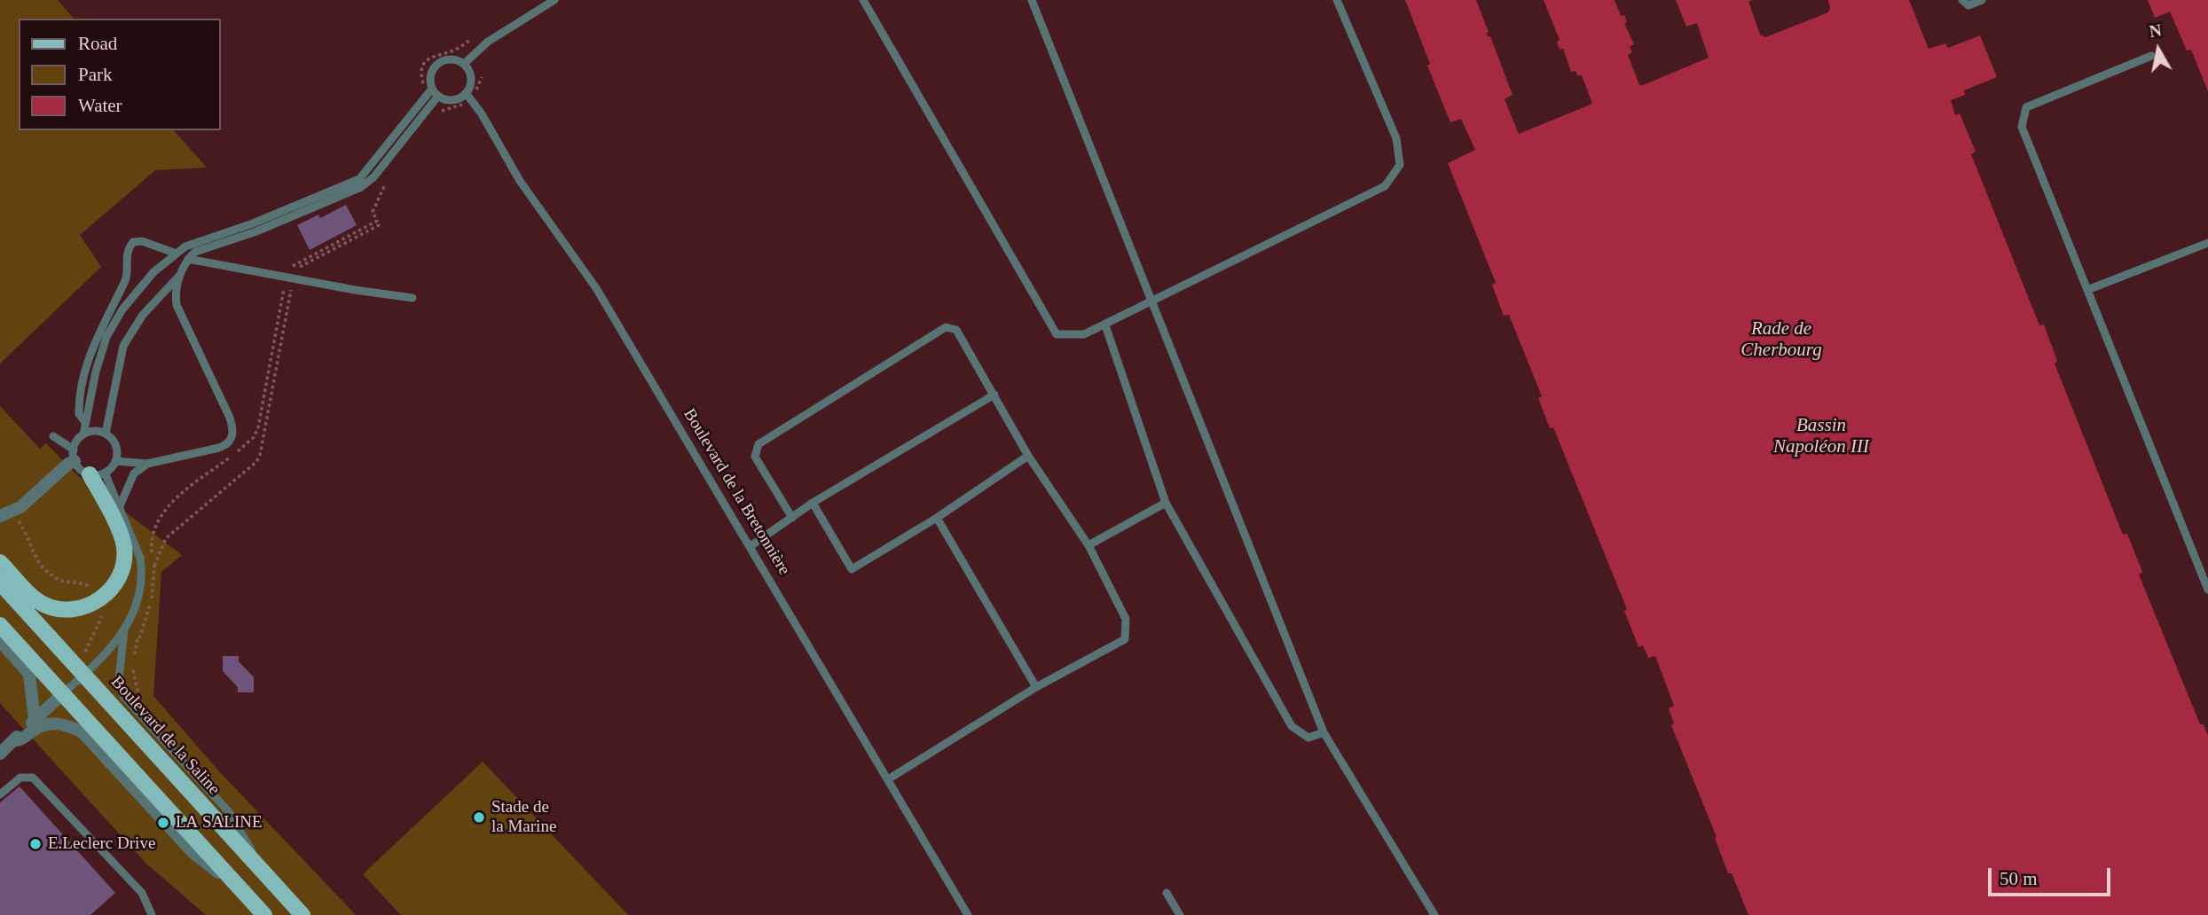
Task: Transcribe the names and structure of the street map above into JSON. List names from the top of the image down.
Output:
{
  "streets": {
    "main road": ["Boulevard de la Saline"],
    "lane": ["Boulevard de la Bretonnière"]
  },
  "water": ["Rade de Cherbourg", "Bassin Napoléon III"],
  "places": ["Stade de la Marine", "LA SALINE", "E.Leclerc Drive"],
  "legend": ["Road", "Park", "Water"],
  "scale_bar": "50 m",
  "north": "top"
}
